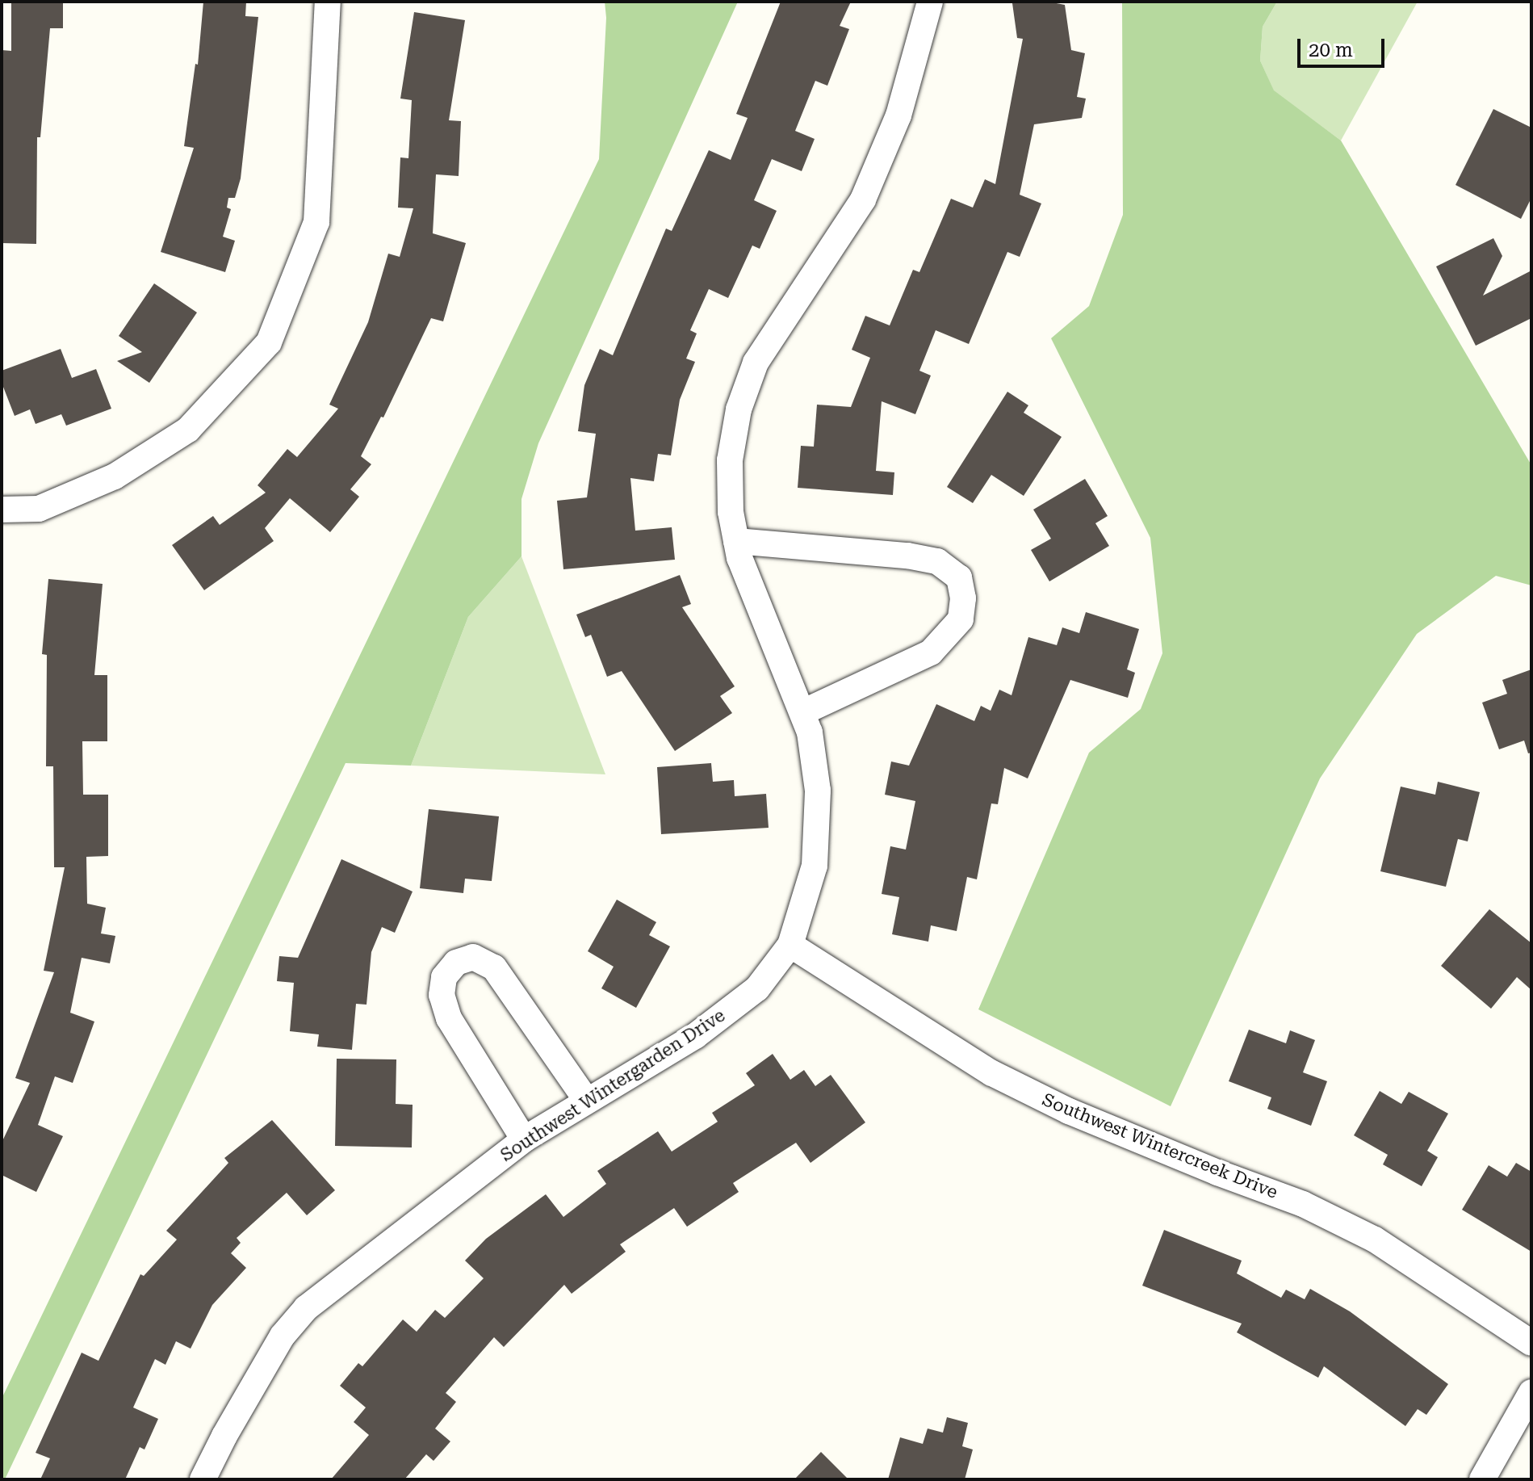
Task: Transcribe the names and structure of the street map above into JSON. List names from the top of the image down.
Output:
{
  "streets": {
    "street": ["Southwest Wintergarden Drive", "Southwest Wintercreek Drive"]
  },
  "crossings": [
    ["Southwest Wintergarden Drive", "Southwest Wintercreek Drive"]
  ],
  "scale_bar": "20 m"
}
